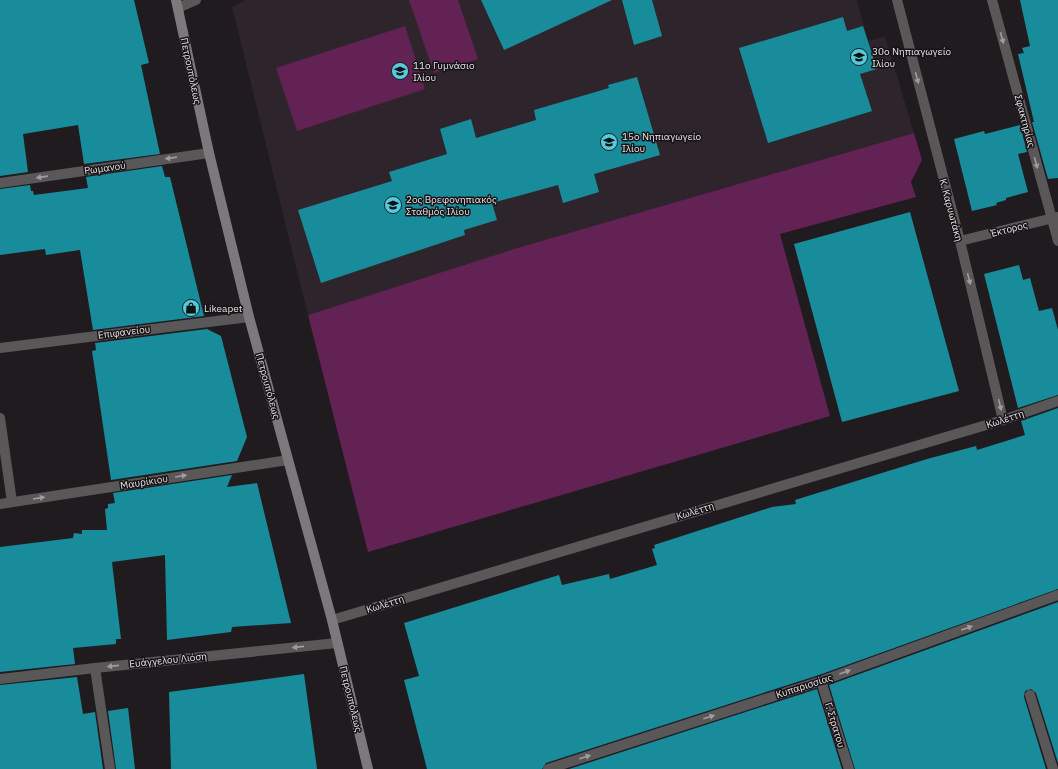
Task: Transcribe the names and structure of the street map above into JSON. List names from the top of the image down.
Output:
{
  "streets": {
    "main road": ["Πετρουπόλεως"],
    "street": [
      "Σφακτηρίας",
      "Ρωμανού",
      "Κ. Καρυωτάκη",
      "Έκτορος",
      "Επιφανείου",
      "Κωλέττη",
      "Μαυρίκιου",
      "Ευάγγελου Λιόση",
      "Κυπαρισσίας",
      "Γ. Στρατου"
    ]
  },
  "crossings": [
    ["Πετρουπόλεως", "Ρωμανού"],
    ["Πετρουπόλεως", "Επιφανείου"],
    ["Πετρουπόλεως", "Κωλέττη"],
    ["Πετρουπόλεως", "Μαυρίκιου"],
    ["Πετρουπόλεως", "Ευάγγελου Λιόση"],
    ["Σφακτηρίας", "Έκτορος"],
    ["Κ. Καρυωτάκη", "Έκτορος"],
    ["Κ. Καρυωτάκη", "Κωλέττη"],
    ["Κυπαρισσίας", "Γ. Στρατου"]
  ],
  "one_way": [
    "Σφακτηρίας",
    "Ρωμανού",
    "Κ. Καρυωτάκη",
    "Μαυρίκιου",
    "Ευάγγελου Λιόση",
    "Κυπαρισσίας"
  ],
  "places": {
    "school or university": [
      "30ο Νηπιαγωγείο Ιλίου",
      "11ο Γυμνάσιο Ιλίου",
      "15ο Νηπιαγωγείο Ιλίου",
      "2ος Βρεφονηπιακός Σταθμός Ιλίου"
    ],
    "shop": ["Likeapet"]
  }
}
